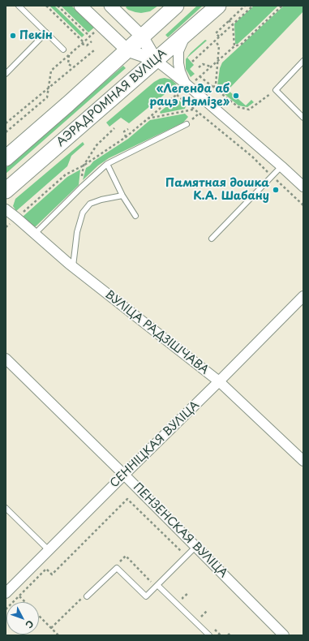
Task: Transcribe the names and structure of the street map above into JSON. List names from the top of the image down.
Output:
{
  "streets": {
    "main road": ["АЭРАДРОМНАЯ ВУЛІЦА"],
    "street": ["ВУЛІЦА РАДЗІШЧАВА", "СЕННІЦКАЯ ВУЛІЦА", "ПЕНЗЕНСКАЯ ВУЛІЦА"]
  },
  "crossings": [
    ["ВУЛІЦА РАДЗІШЧАВА", "СЕННІЦКАЯ ВУЛІЦА"],
    ["СЕННІЦКАЯ ВУЛІЦА", "ПЕНЗЕНСКАЯ ВУЛІЦА"]
  ],
  "places": ["Пекін", "«Легенда аб рацэ Нямізе»", "Памятная дошка К.А. Шабану"],
  "north": "bottom right"
}
